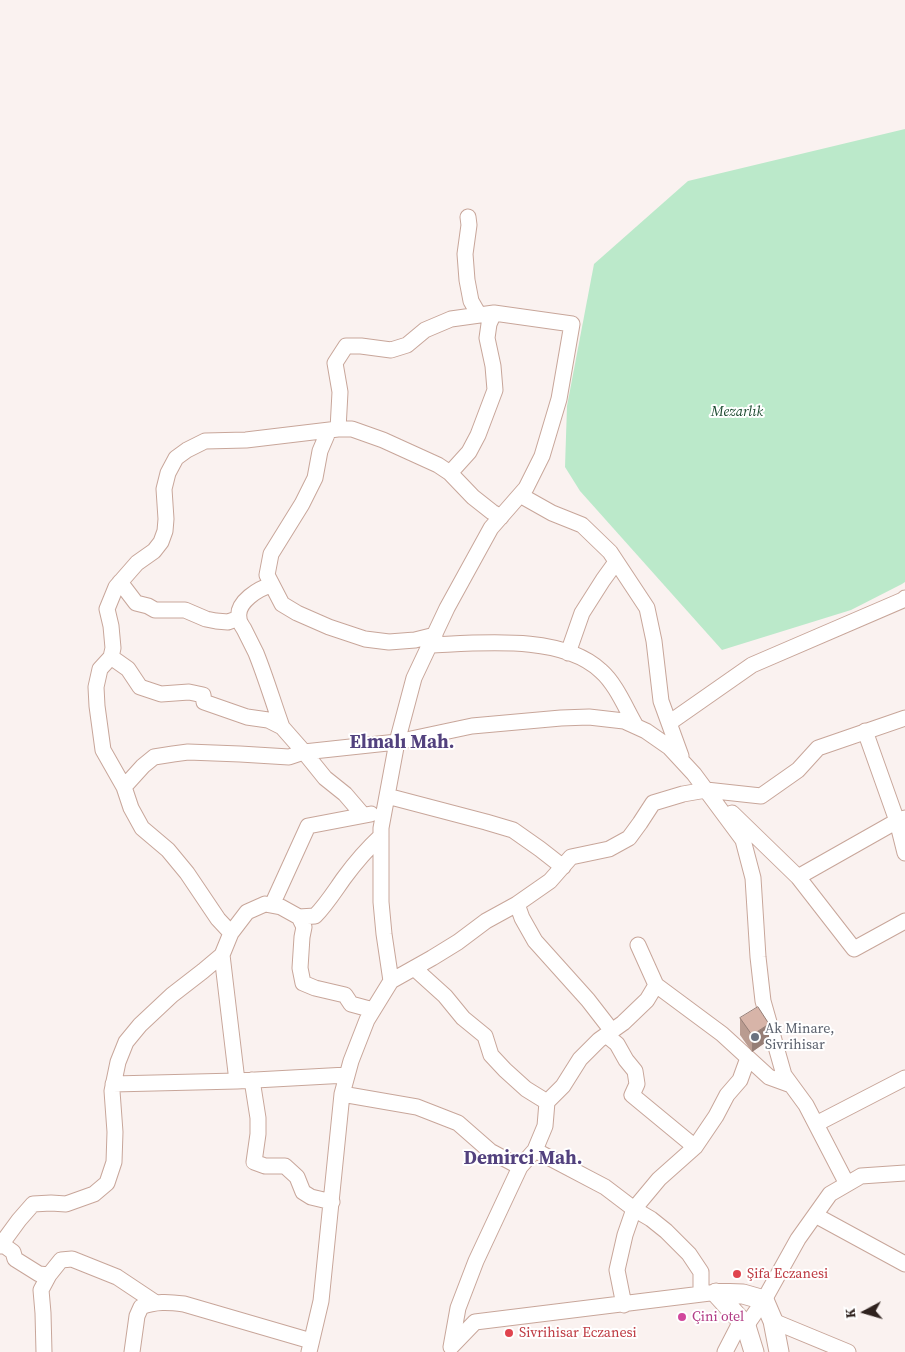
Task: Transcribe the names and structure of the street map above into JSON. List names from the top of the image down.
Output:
{
  "districts": ["Elmalı Mah.", "Demirci Mah."],
  "parks": ["Mezarlık"],
  "places": [
    "Ak Minare, Sivrihisar",
    "Şifa Eczanesi",
    "Çini otel",
    "Sivrihisar Eczanesi"
  ],
  "north": "left"
}
